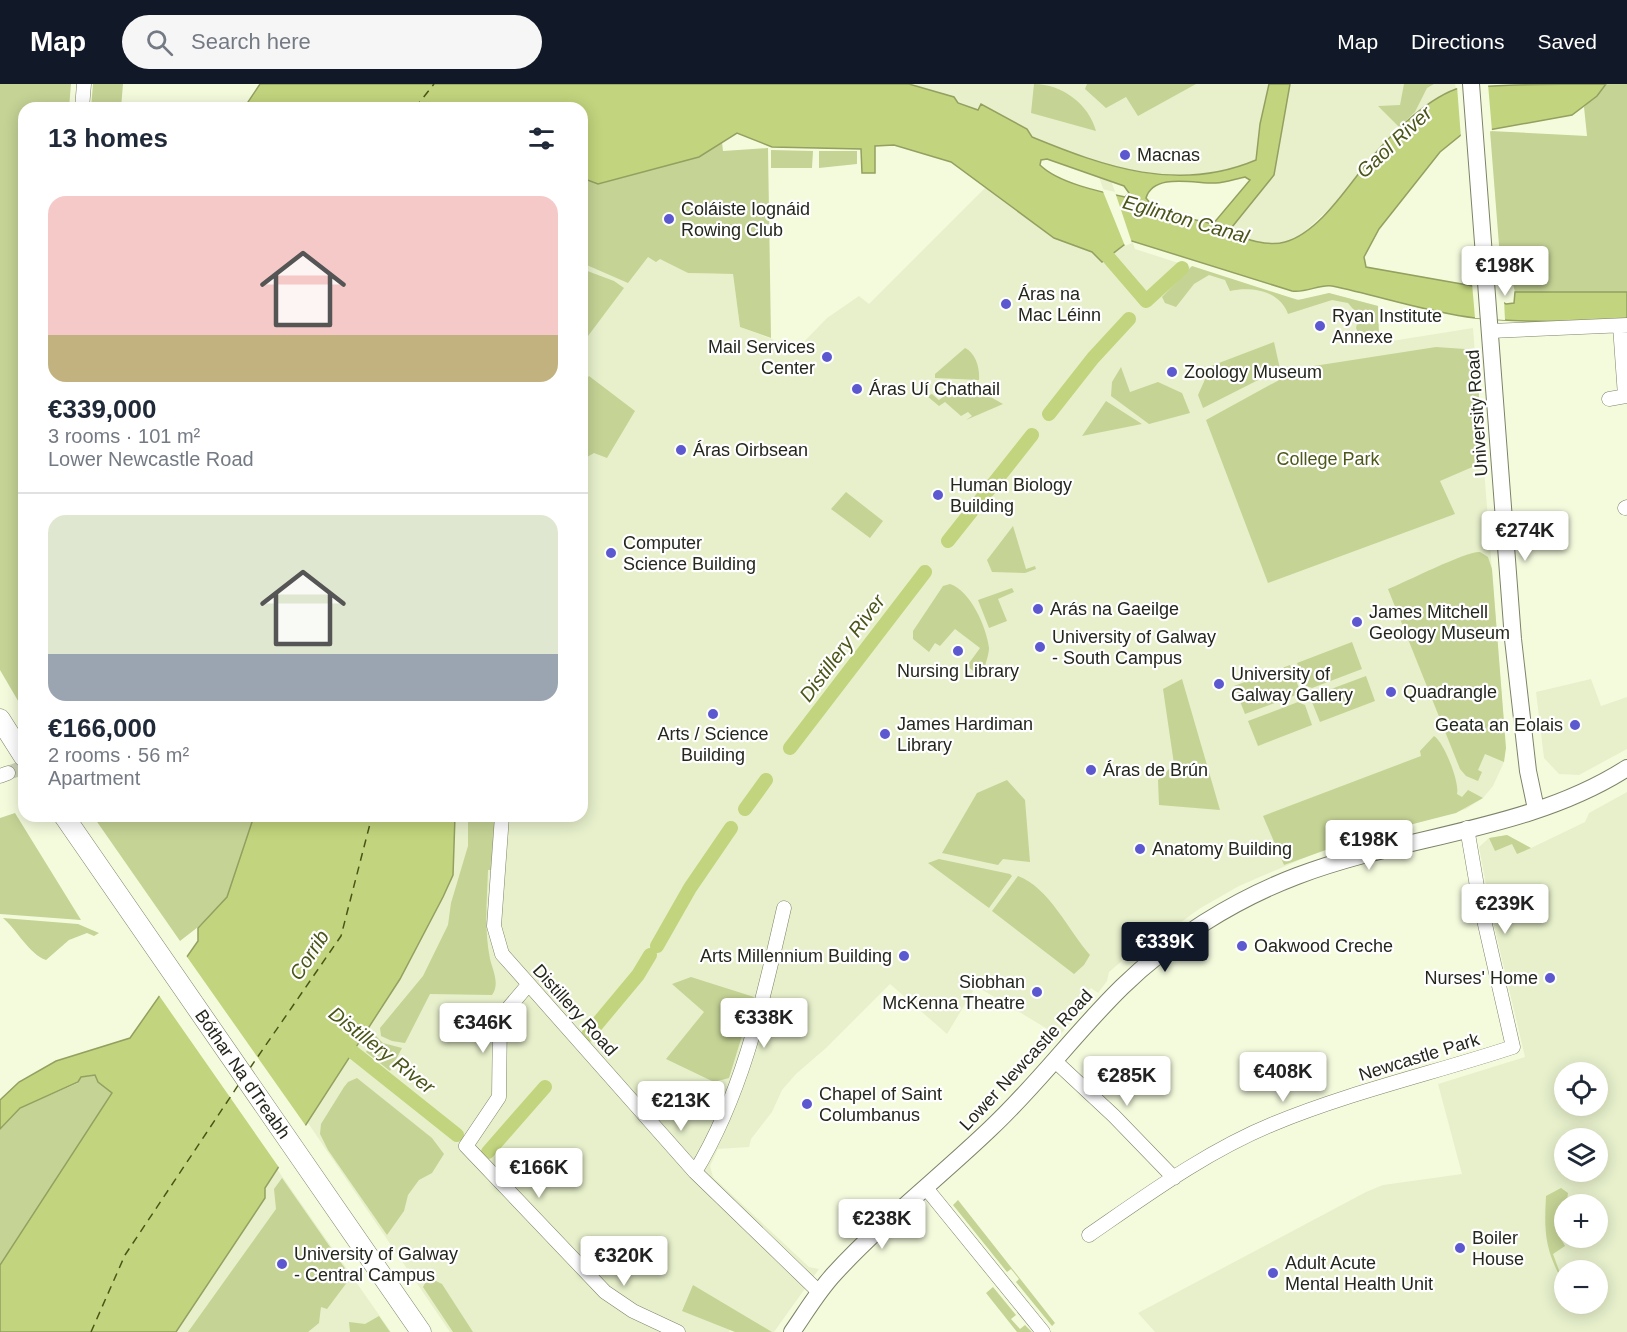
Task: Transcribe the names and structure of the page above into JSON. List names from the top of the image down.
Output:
{
  "streets": {
    "highway": ["Bóthar Na dTreabh"],
    "main road": ["University Road", "Lower Newcastle Road"],
    "street": ["Distillery Road", "Newcastle Park"]
  },
  "crossings": [
    ["University Road", "Lower Newcastle Road"],
    ["Distillery Road", "Lower Newcastle Road"],
    ["Newcastle Park", "Lower Newcastle Road"]
  ],
  "water": [
    "Gaol River",
    "Eglinton Canal",
    "Distillery River",
    "Corrib"
  ],
  "parks": ["College Park"],
  "places": [
    "Macnas",
    "Coláiste Iognáid Rowing Club",
    "Áras na Mac Léinn",
    "Ryan Institute Annexe",
    "Mail Services Center",
    "Zoology Museum",
    "Áras Uí Chathail",
    "Áras Oirbsean",
    "Human Biology Building",
    "Computer Science Building",
    "Arás na Gaeilge",
    "James Mitchell Geology Museum",
    "University of Galway - South Campus",
    "Nursing Library",
    "University of Galway Gallery",
    "Quadrangle",
    "Arts / Science Building",
    "Geata an Eolais",
    "James Hardiman Library",
    "Áras de Brún",
    "Anatomy Building",
    "Oakwood Creche",
    "Arts Millennium Building",
    "Nurses' Home",
    "Siobhan McKenna Theatre",
    "Chapel of Saint Columbanus",
    "Boiler House",
    "University of Galway - Central Campus",
    "Adult Acute Mental Health Unit"
  ],
  "page": {
    "header": "Map",
    "search": "Search here",
    "nav": ["Map", "Directions", "Saved"],
    "heading": "13 homes",
    "list": [
      {
        "name": "€339,000",
        "note": "3 rooms · 101 m² · Lower Newcastle Road"
      },
      {
        "name": "€166,000",
        "note": "2 rooms · 56 m² · Apartment"
      }
    ],
    "price": [
      "€198K",
      "€274K",
      "€198K",
      "€239K",
      "€339K",
      "€338K",
      "€346K",
      "€408K",
      "€285K",
      "€213K",
      "€166K",
      "€238K",
      "€320K"
    ],
    "map_buttons": ["+", "−"]
  }
}
